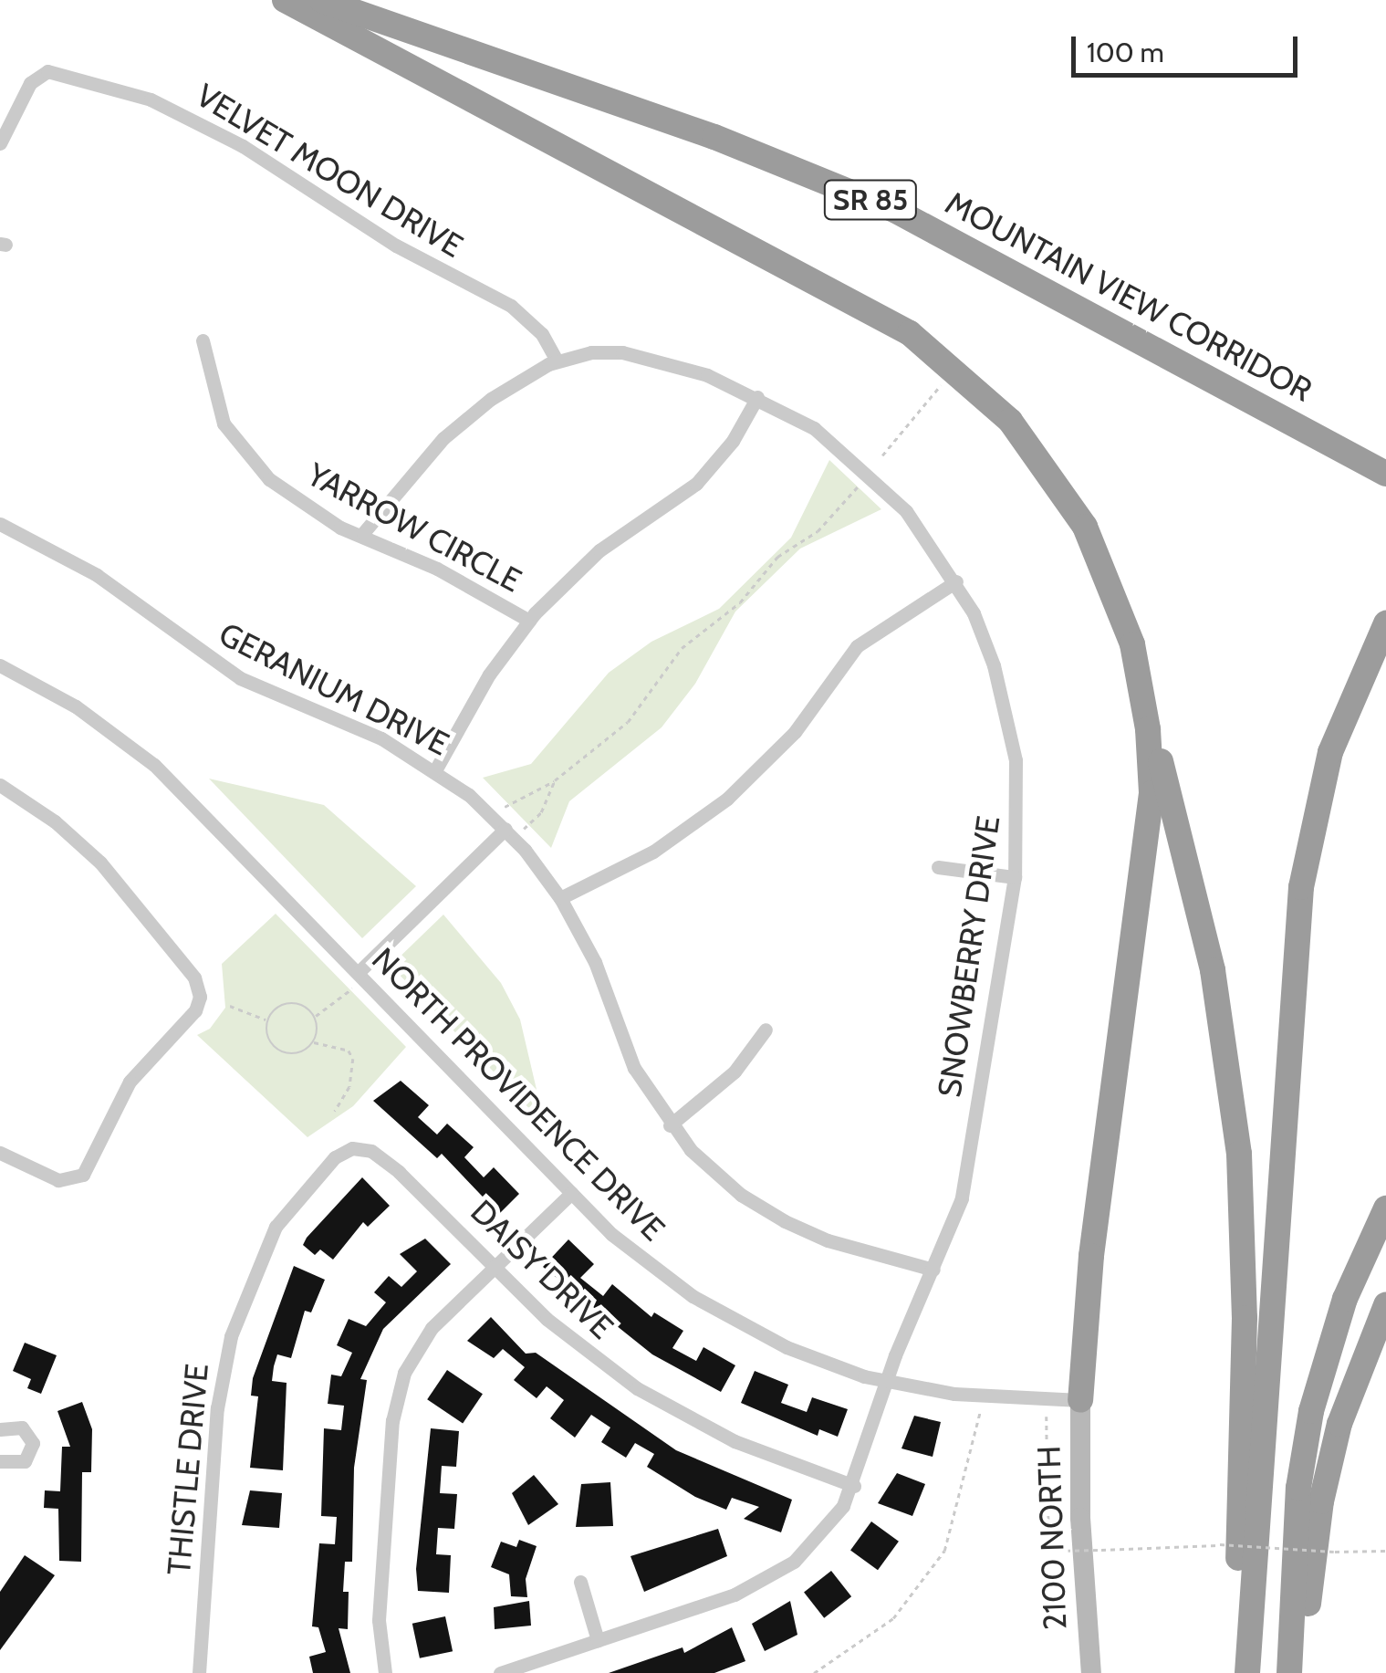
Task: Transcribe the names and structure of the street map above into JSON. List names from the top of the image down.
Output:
{
  "streets": {
    "highway": ["SR 85", "MOUNTAIN VIEW CORRIDOR"],
    "main road": ["2100 NORTH"],
    "street": [
      "VELVET MOON DRIVE",
      "YARROW CIRCLE",
      "GERANIUM DRIVE",
      "SNOWBERRY DRIVE",
      "NORTH PROVIDENCE DRIVE",
      "DAISY DRIVE",
      "THISTLE DRIVE"
    ]
  },
  "crossings": [
    ["VELVET MOON DRIVE", "SNOWBERRY DRIVE"],
    ["YARROW CIRCLE", "SNOWBERRY DRIVE"],
    ["GERANIUM DRIVE", "SNOWBERRY DRIVE"],
    ["SNOWBERRY DRIVE", "NORTH PROVIDENCE DRIVE"],
    ["SNOWBERRY DRIVE", "DAISY DRIVE"],
    ["NORTH PROVIDENCE DRIVE", "2100 NORTH"],
    ["DAISY DRIVE", "THISTLE DRIVE"]
  ],
  "scale_bar": "100 m"
}
